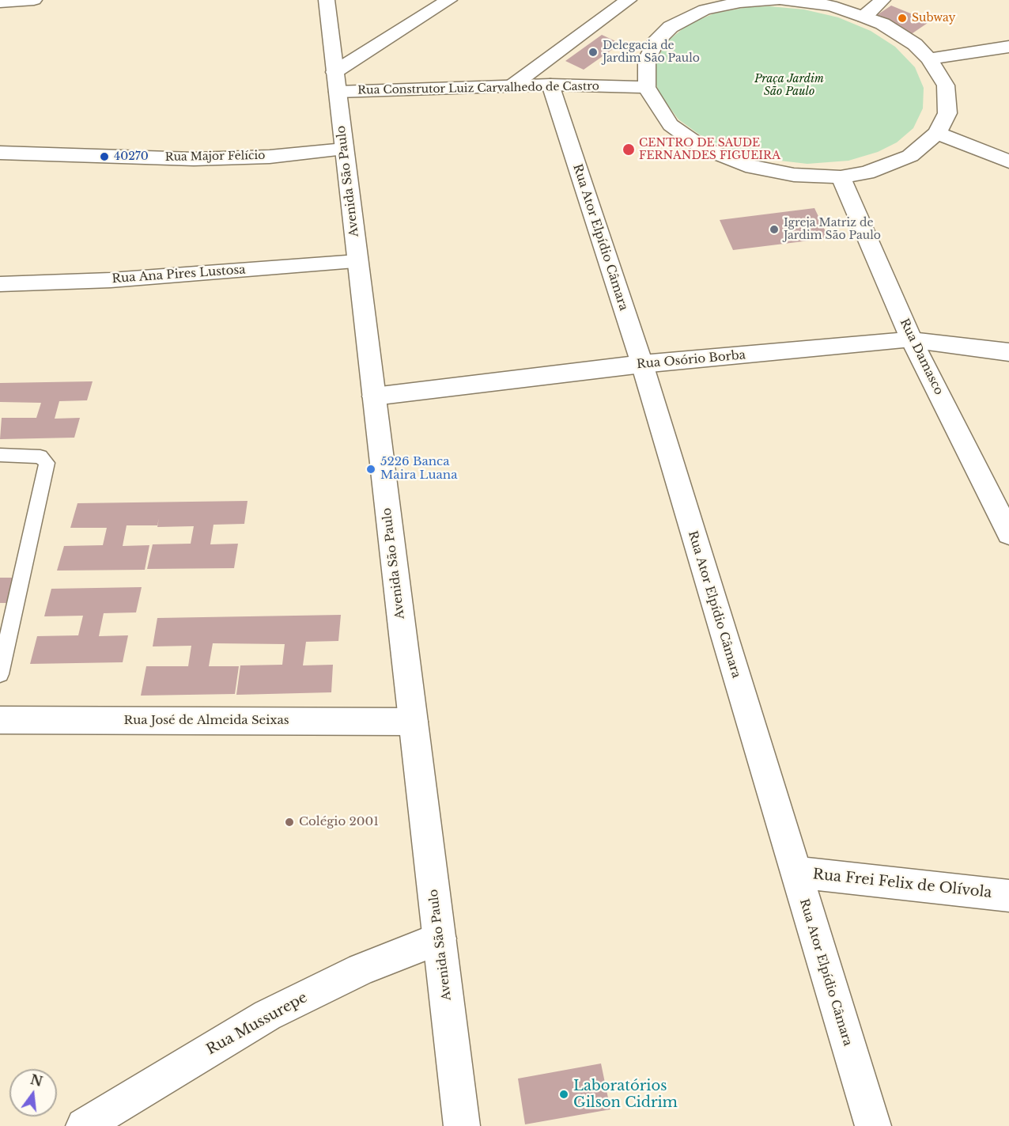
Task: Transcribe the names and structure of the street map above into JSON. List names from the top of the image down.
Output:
{
  "streets": {
    "street": [
      "Rua Construtor Luiz Carvalhedo de Castro",
      "Rua Major Felício",
      "Avenida São Paulo",
      "Rua Ator Elpídio Câmara",
      "Rua Ana Pires Lustosa",
      "Rua Damasco",
      "Rua Osório Borba",
      "Rua José de Almeida Seixas",
      "Rua Frei Felix de Olívola",
      "Rua Mussurepe"
    ]
  },
  "crossings": [
    ["Rua Construtor Luiz Carvalhedo de Castro", "Avenida São Paulo"],
    ["Rua Construtor Luiz Carvalhedo de Castro", "Rua Ator Elpídio Câmara"],
    ["Rua Major Felício", "Avenida São Paulo"],
    ["Avenida São Paulo", "Rua Ana Pires Lustosa"],
    ["Avenida São Paulo", "Rua Osório Borba"],
    ["Avenida São Paulo", "Rua José de Almeida Seixas"],
    ["Avenida São Paulo", "Rua Mussurepe"],
    ["Rua Ator Elpídio Câmara", "Rua Osório Borba"],
    ["Rua Ator Elpídio Câmara", "Rua Frei Felix de Olívola"],
    ["Rua Damasco", "Rua Osório Borba"]
  ],
  "parks": ["Praça Jardim São Paulo"],
  "places": [
    "Subway",
    "Delegacia de Jardim São Paulo",
    "CENTRO DE SAUDE FERNANDES FIGUEIRA",
    "40270",
    "Igreja Matriz de Jardim São Paulo",
    "5226 Banca Maira Luana",
    "Colégio 2001",
    "Laboratórios Gilson Cidrim"
  ],
  "north": "top"
}
